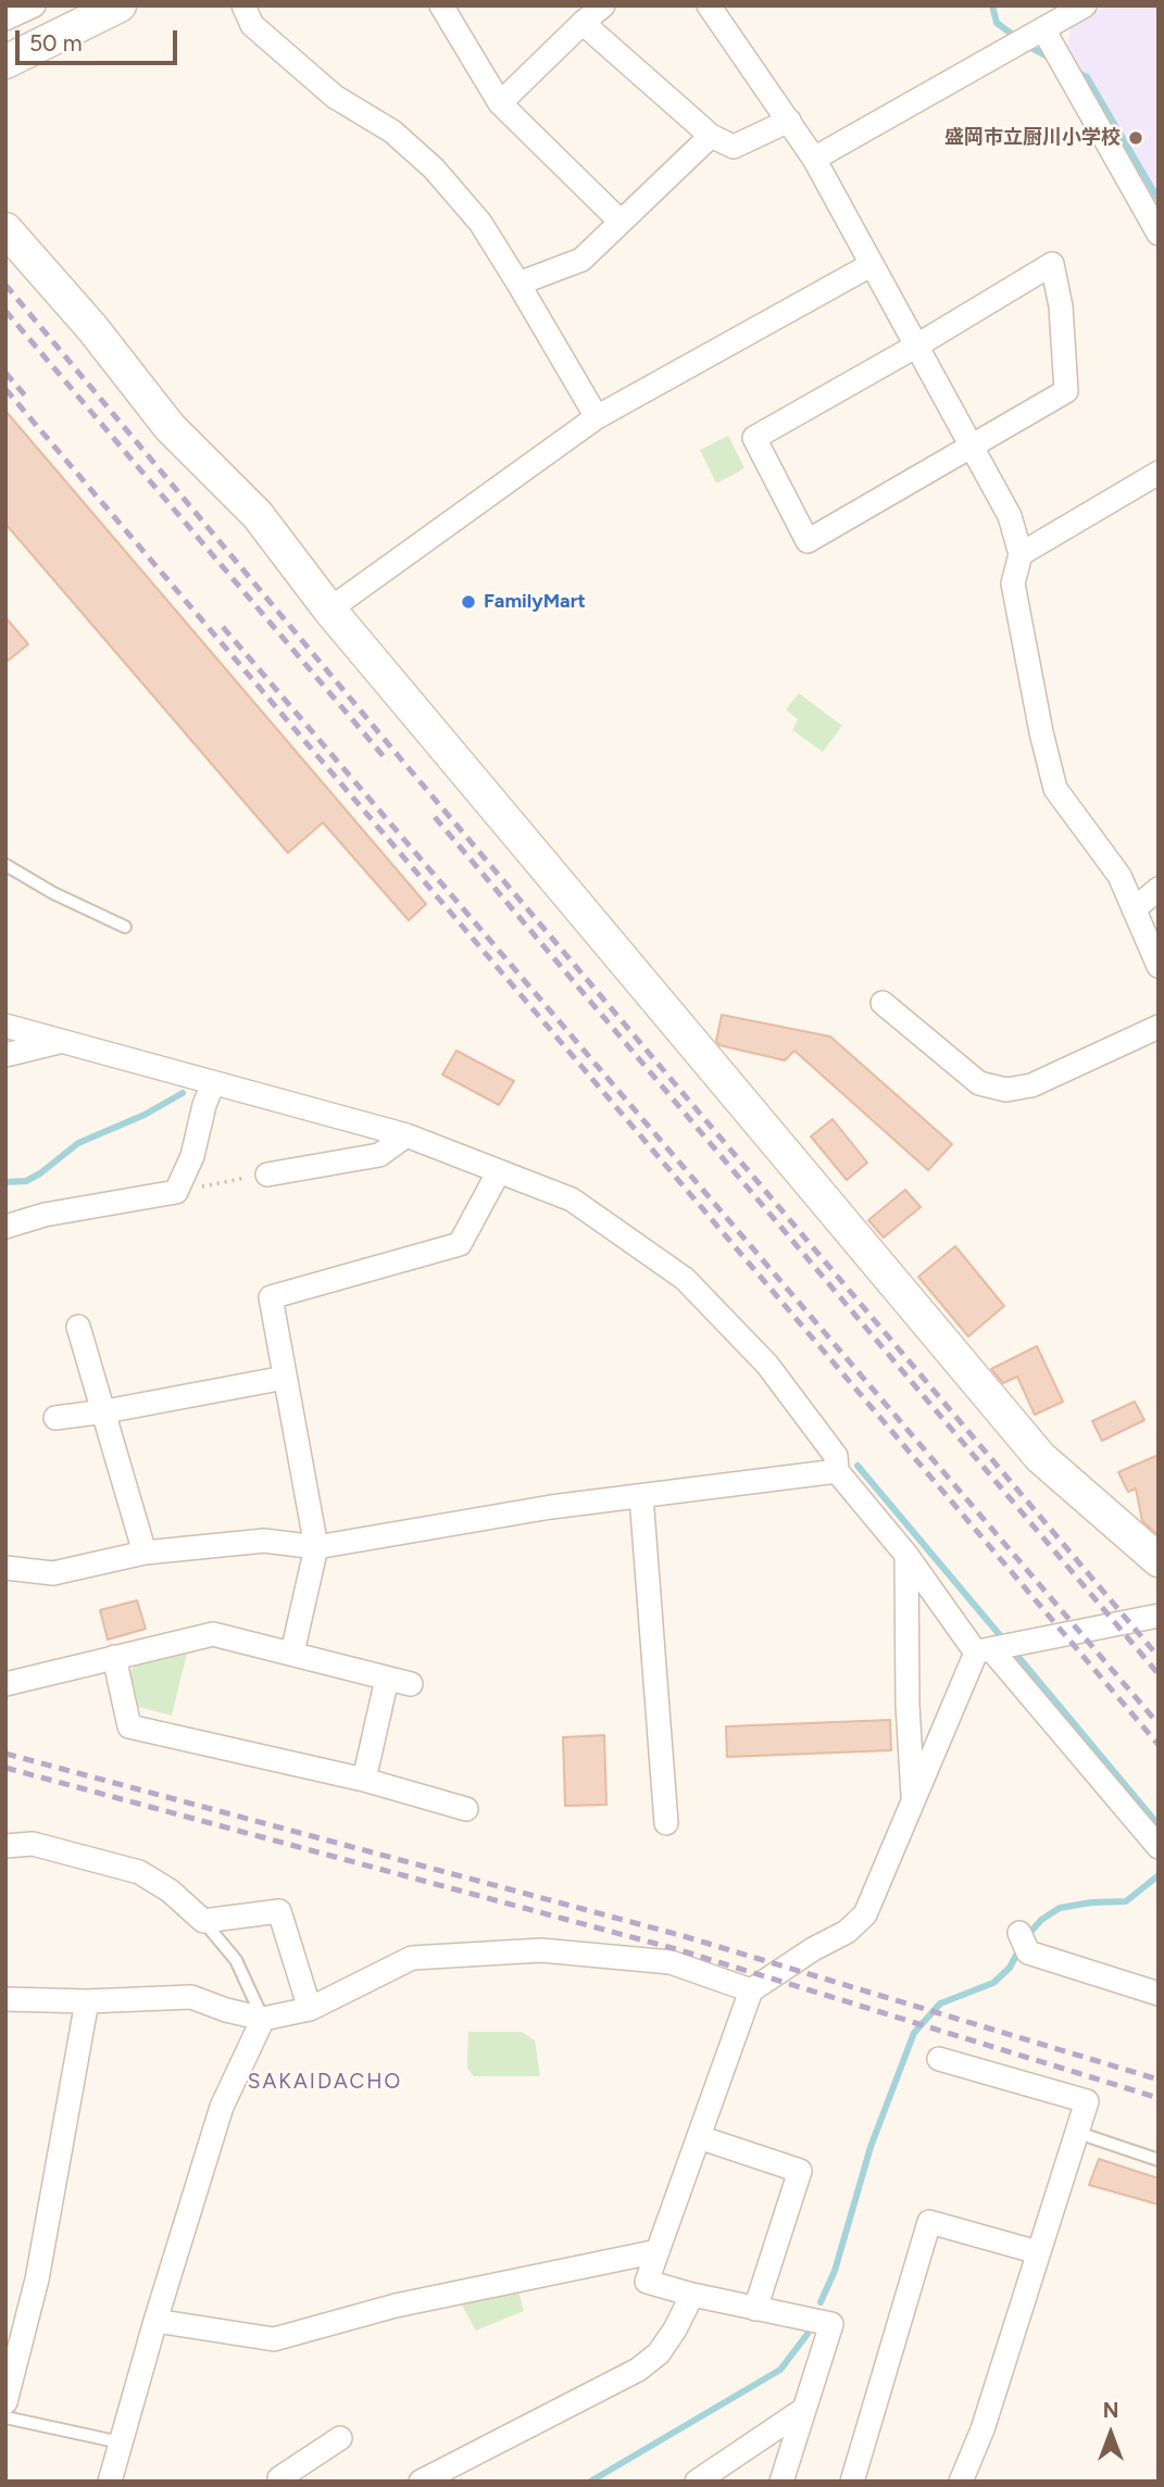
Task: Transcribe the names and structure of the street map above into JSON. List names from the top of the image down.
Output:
{
  "districts": ["SAKAIDACHO"],
  "places": ["盛岡市立厨川小学校", "FamilyMart"],
  "scale_bar": "50 m",
  "north": "top"
}
